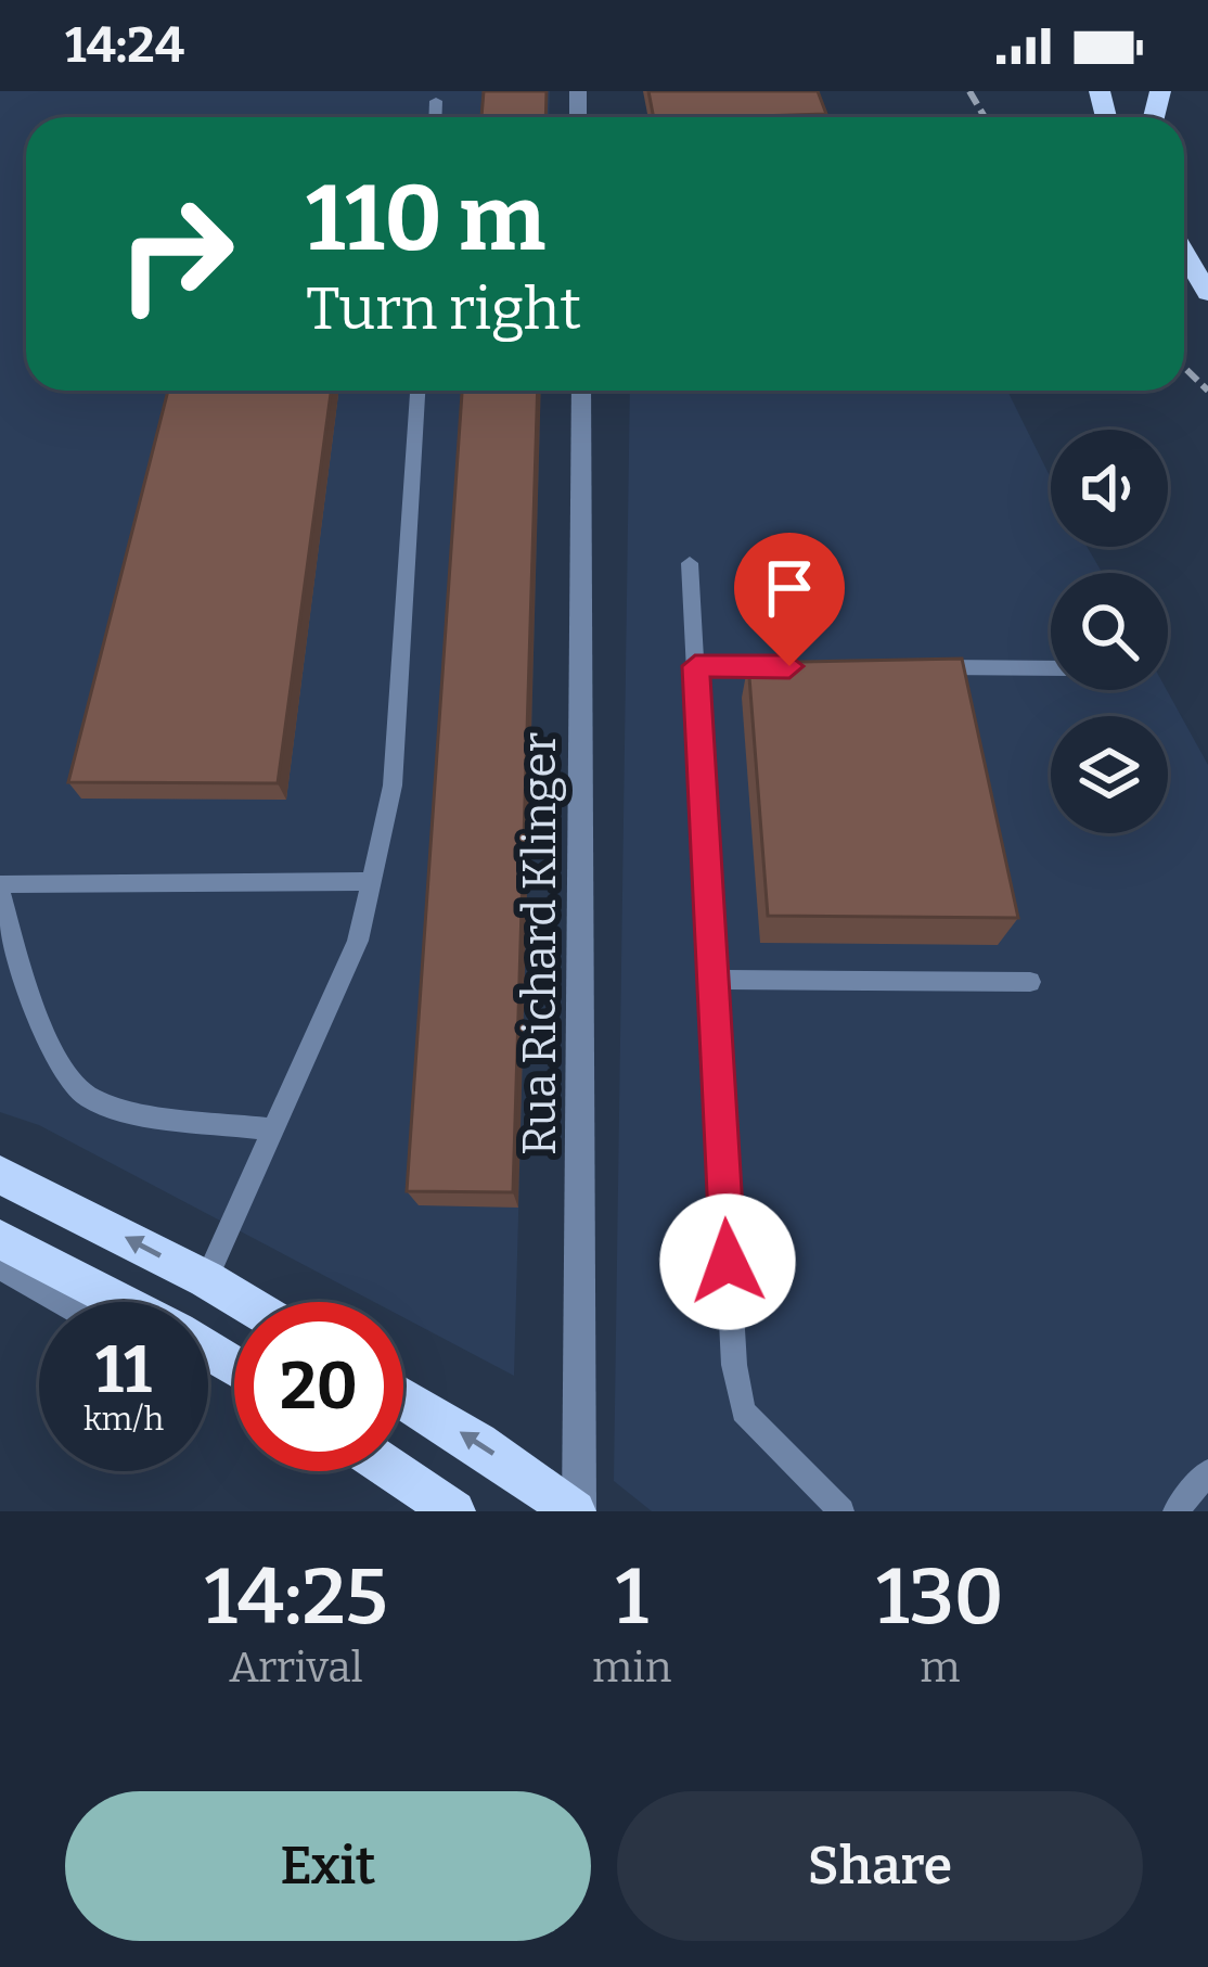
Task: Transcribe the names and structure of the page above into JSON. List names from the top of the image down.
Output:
{
  "streets": {
    "street": ["Rua Richard Klinger"]
  },
  "page": {
    "status": "14:24",
    "turn": ["110 m", "Turn right"],
    "speed": "11 km/h",
    "limit": "20",
    "eta": [
      "14:25",
      "Arrival",
      "1",
      "min",
      "130",
      "m"
    ],
    "buttons": ["Exit", "Share"]
  }
}
